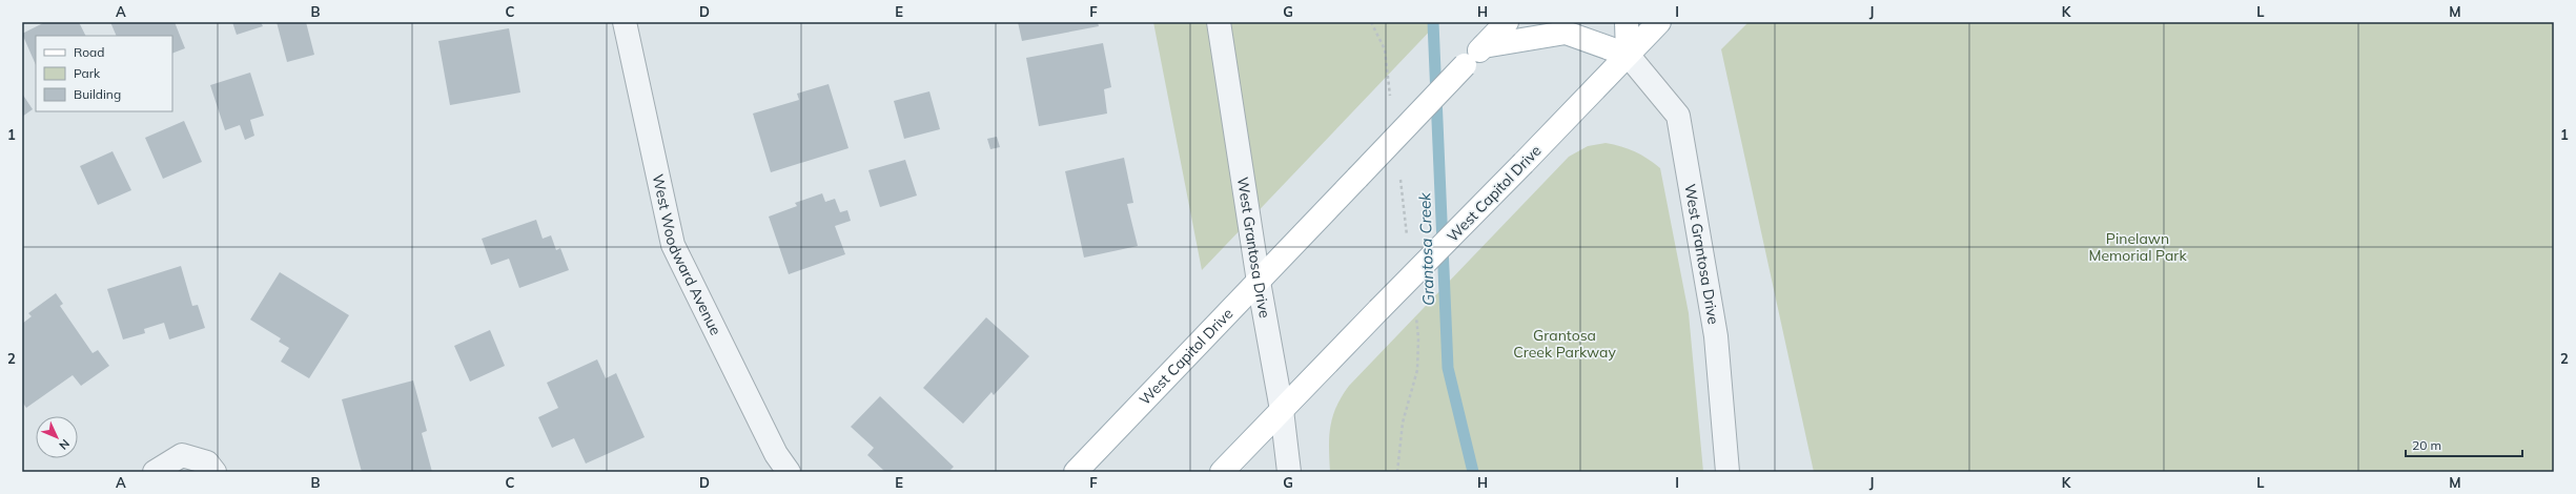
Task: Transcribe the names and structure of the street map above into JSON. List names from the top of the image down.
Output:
{
  "streets": {
    "main road": ["West Capitol Drive"],
    "street": ["West Grantosa Drive", "West Woodward Avenue"]
  },
  "crossings": [
    ["West Capitol Drive", "West Grantosa Drive"]
  ],
  "water": ["Grantosa Creek"],
  "parks": ["Pinelawn Memorial Park", "Grantosa Creek Parkway"],
  "legend": ["Road", "Park", "Building"],
  "scale_bar": "20 m",
  "north": "bottom right",
  "grid": {
    "columns": [
      "A",
      "B",
      "C",
      "D",
      "E",
      "F",
      "G",
      "H",
      "I",
      "J",
      "K",
      "L",
      "M"
    ],
    "rows": ["1", "2"]
  }
}
